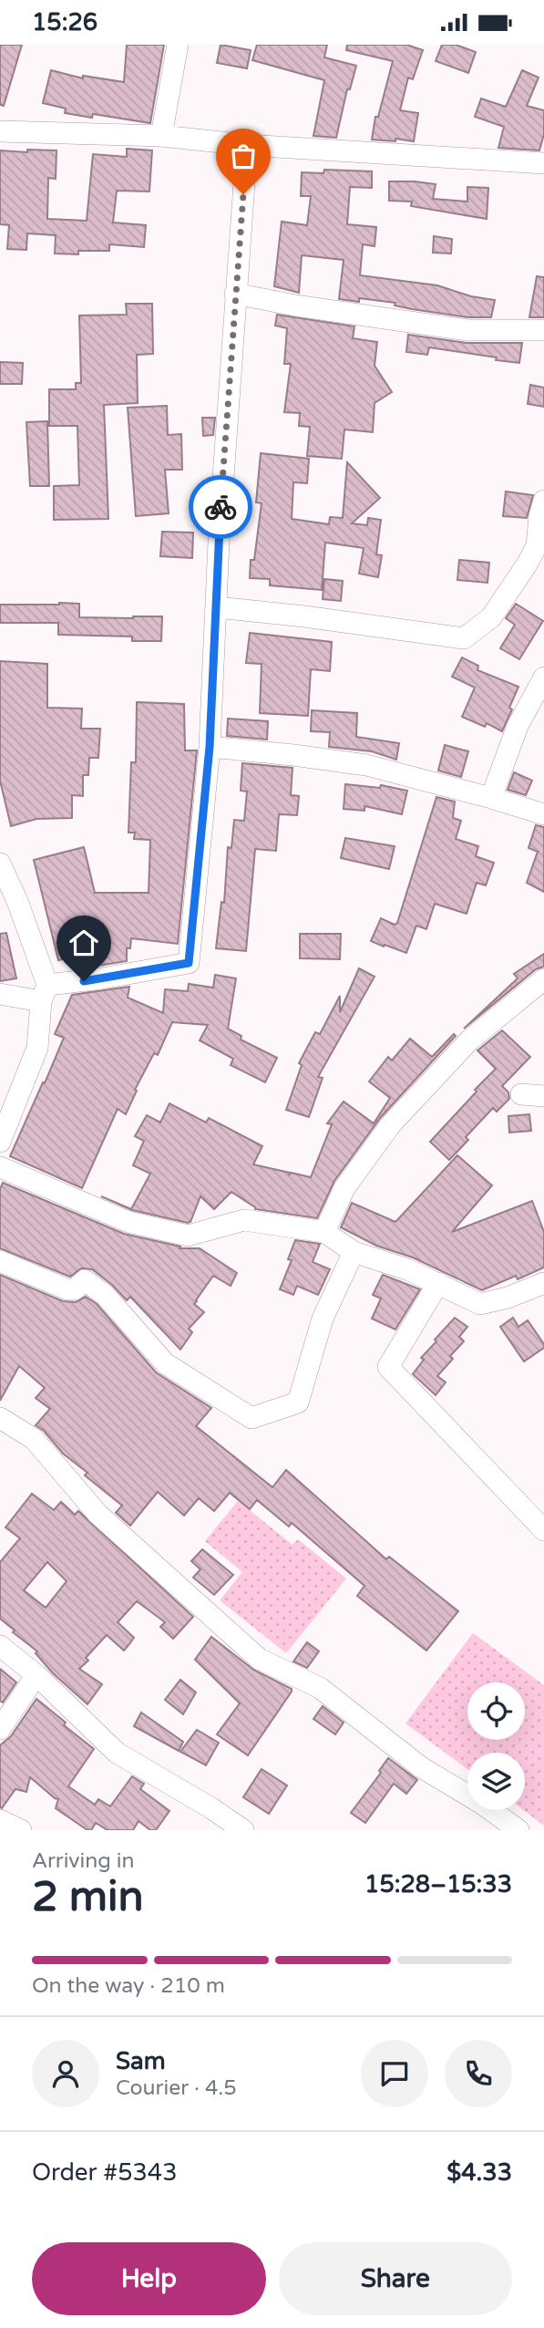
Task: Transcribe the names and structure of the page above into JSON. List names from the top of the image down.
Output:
{
  "page": {
    "status": "15:26",
    "heading": ["2 min", "Arriving in", "15:28–15:33"],
    "panel": [
      "Sam",
      "Courier · 4.5",
      "Order #5343",
      "$4.33"
    ],
    "bar": "On the way · 210 m",
    "buttons": ["Help", "Share"]
  }
}
